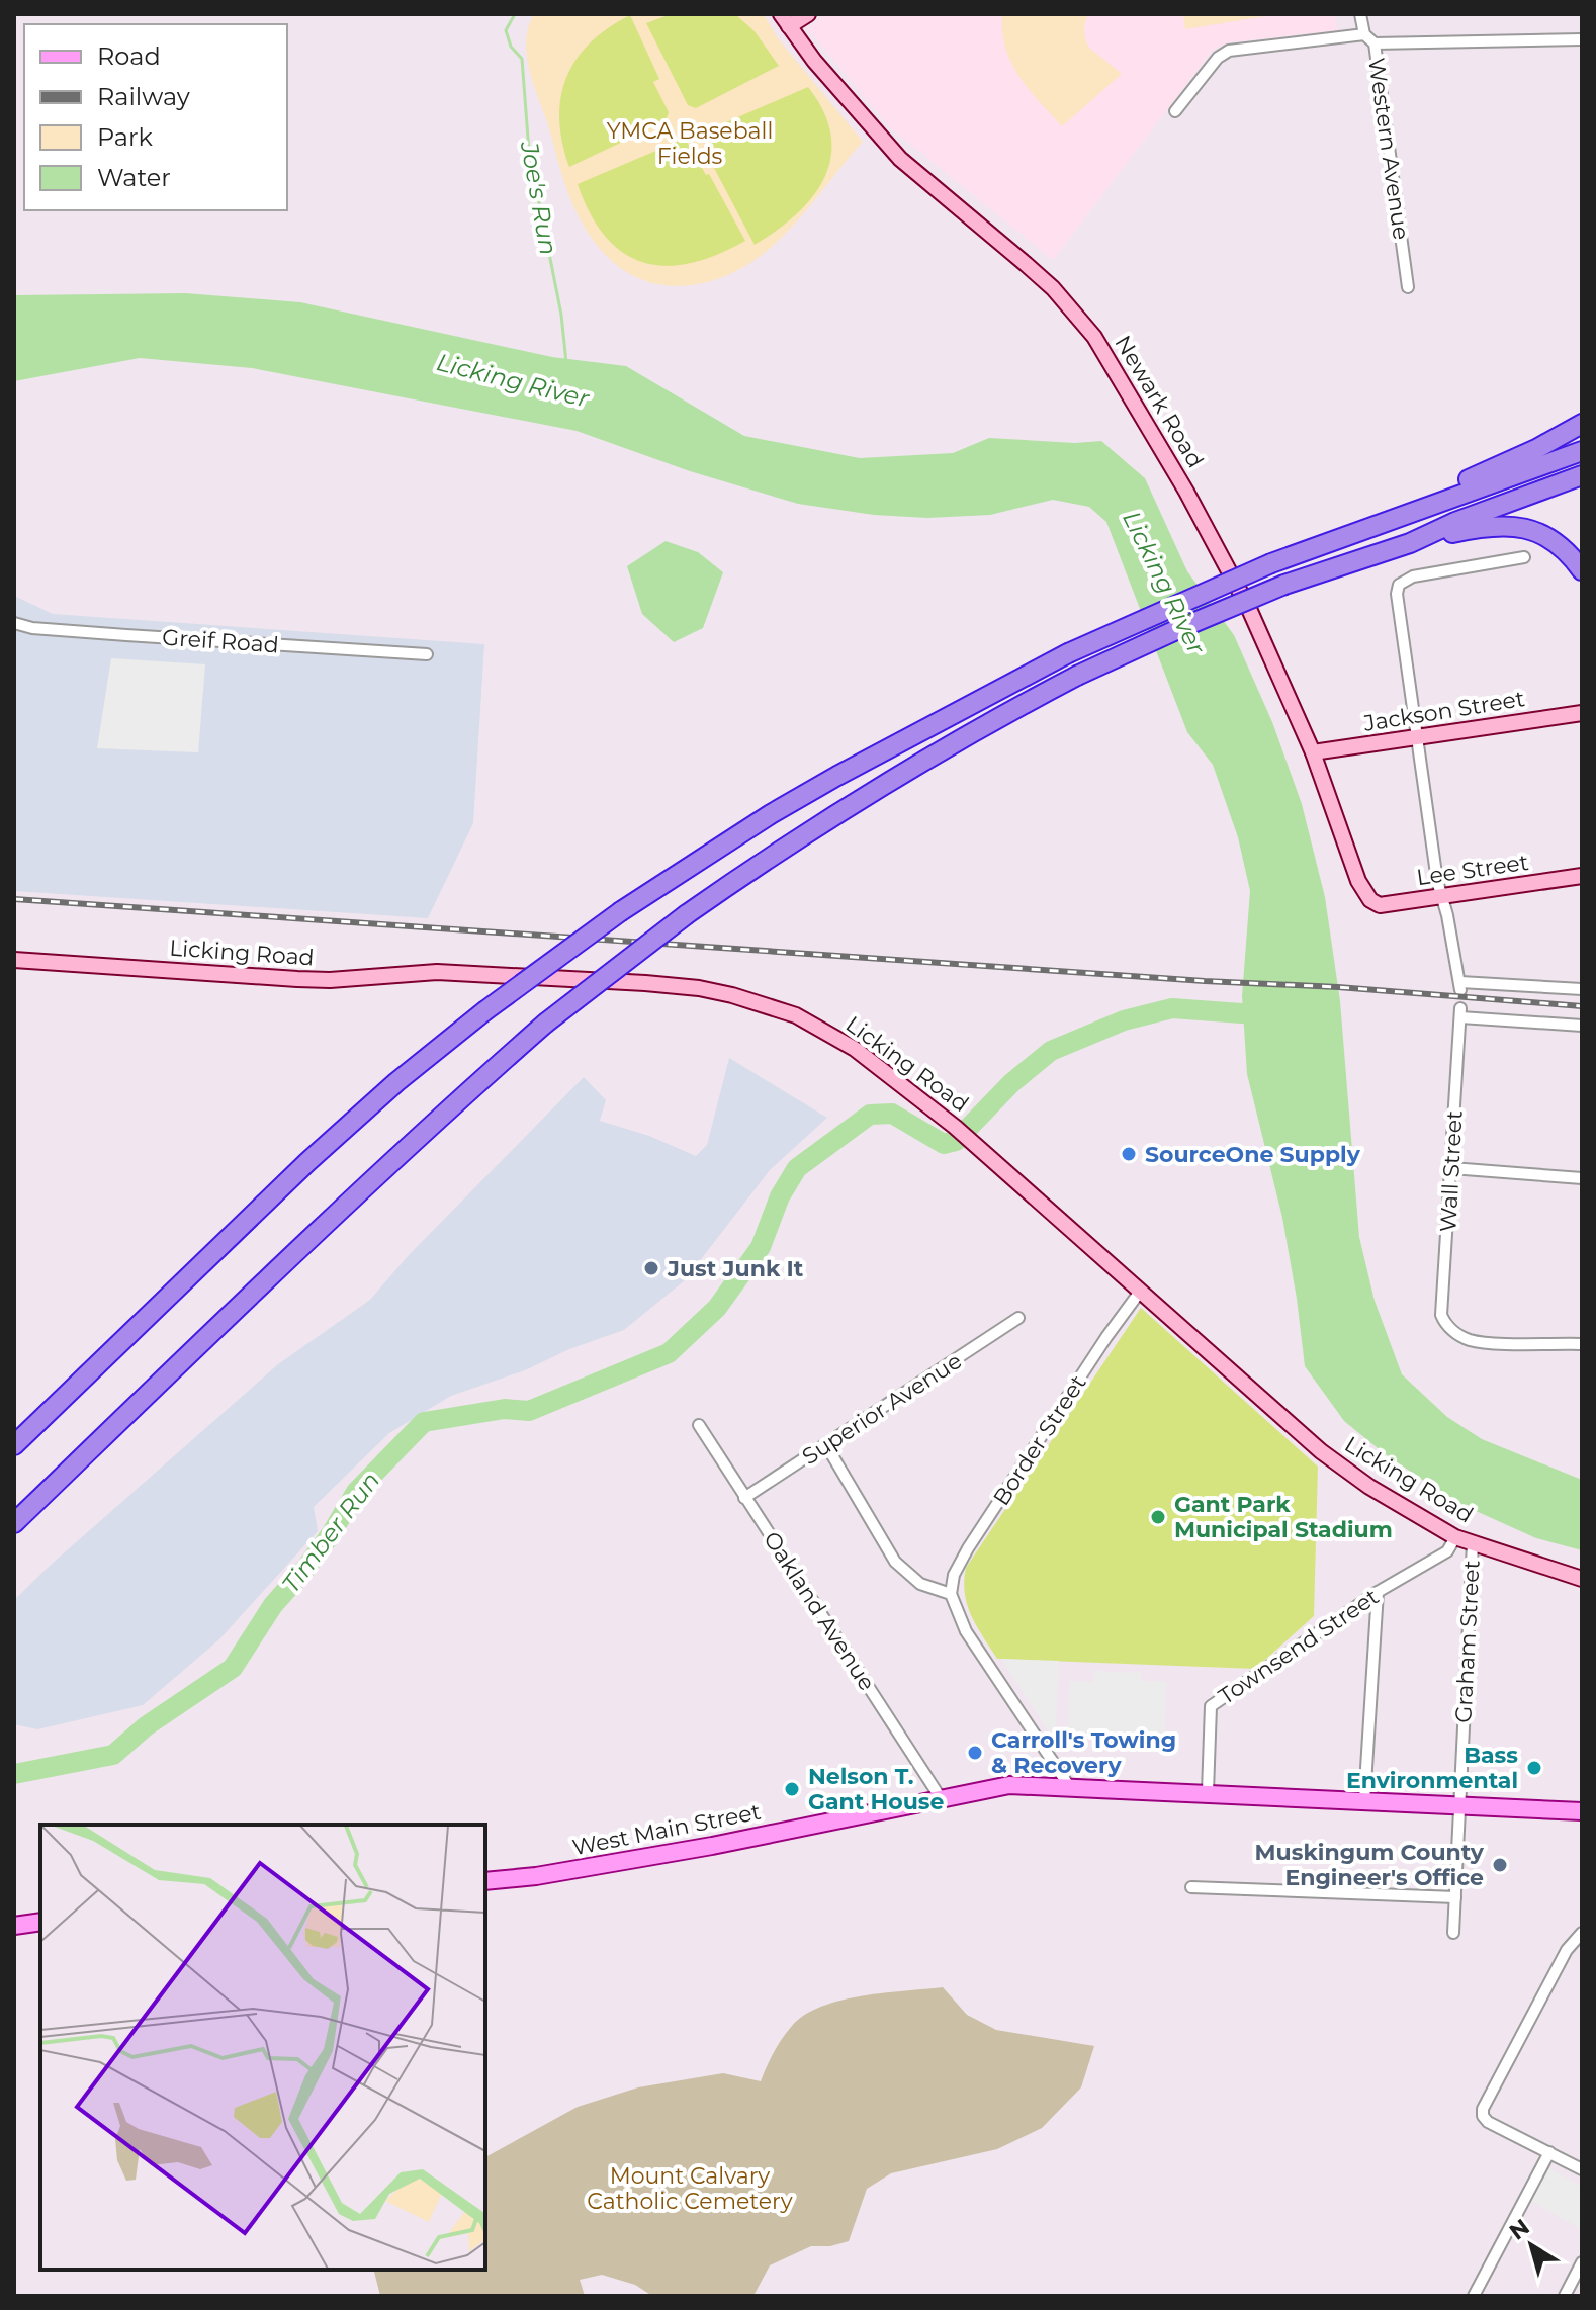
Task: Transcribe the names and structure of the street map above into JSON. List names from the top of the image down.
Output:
{
  "streets": {
    "main road": ["West Main Street"],
    "street": [
      "Western Avenue",
      "Newark Road",
      "Greif Road",
      "Jackson Street",
      "Lee Street",
      "Licking Road",
      "Wall Street",
      "Superior Avenue",
      "Border Street",
      "Oakland Avenue",
      "Graham Street",
      "Townsend Street"
    ]
  },
  "crossings": [
    ["Newark Road", "Jackson Street"],
    ["Newark Road", "Lee Street"],
    ["Licking Road", "Border Street"],
    ["Licking Road", "Graham Street"],
    ["Licking Road", "Townsend Street"],
    ["Superior Avenue", "Oakland Avenue"],
    ["Oakland Avenue", "West Main Street"],
    ["Graham Street", "West Main Street"],
    ["Townsend Street", "West Main Street"]
  ],
  "water": ["Joe's Run", "Licking River", "Timber Run"],
  "parks": ["YMCA Baseball Fields", "Mount Calvary Catholic Cemetery"],
  "places": [
    "SourceOne Supply",
    "Just Junk It",
    "Gant Park Municipal Stadium",
    "Carroll's Towing & Recovery",
    "Bass Environmental",
    "Nelson T. Gant House",
    "Muskingum County Engineer's Office"
  ],
  "legend": [
    "Road",
    "Railway",
    "Park",
    "Water"
  ],
  "north": "top left"
}
